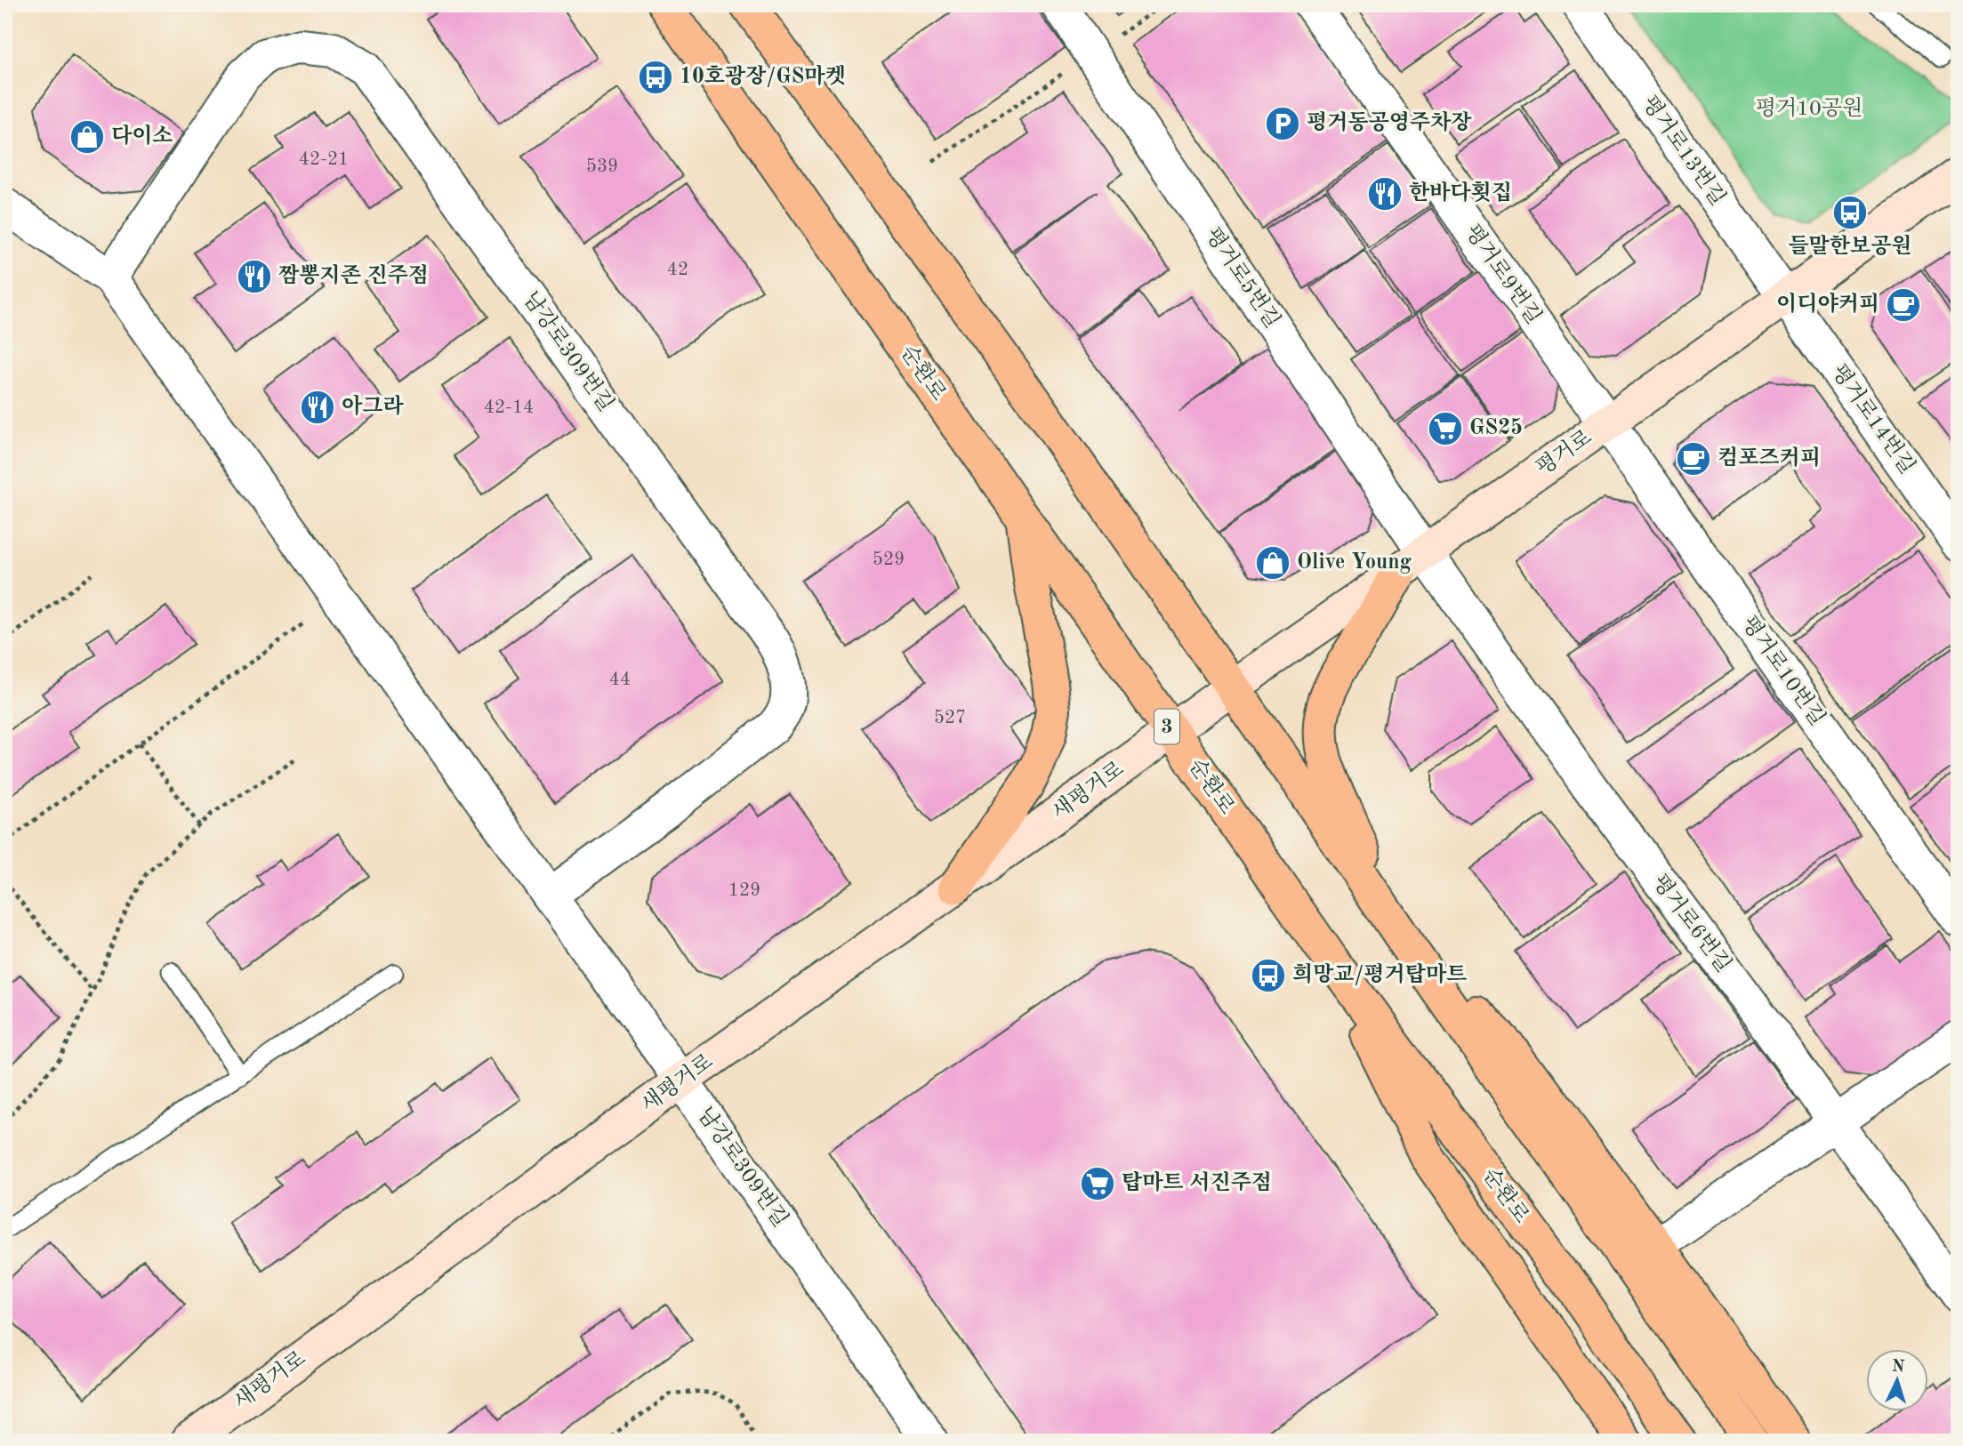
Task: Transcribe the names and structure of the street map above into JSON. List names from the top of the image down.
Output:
{
  "streets": {
    "main road": ["순환로", "3"],
    "street": [
      "평거로13번길",
      "평거로9번길",
      "평거로5번길",
      "남강로309번길",
      "평거로14번길",
      "평거로",
      "평거로10번길",
      "새평거로",
      "평거로6번길"
    ]
  },
  "crossings": [
    ["평거로13번길", "평거로14번길"],
    ["평거로13번길", "평거로"],
    ["평거로9번길", "평거로"],
    ["평거로9번길", "평거로10번길"],
    ["평거로5번길", "평거로"],
    ["평거로5번길", "평거로6번길"],
    ["남강로309번길", "새평거로"],
    ["순환로", "평거로"],
    ["순환로", "새평거로"],
    ["평거로14번길", "평거로"],
    ["평거로", "평거로10번길"],
    ["평거로", "새평거로"],
    ["평거로", "평거로6번길"]
  ],
  "parks": ["평거10공원"],
  "places": {
    "bus stop": ["10호광장/GS마켓", "들말한보공원", "희망교/평거탑마트"],
    "parking": ["평거동공영주차장"],
    "shop": ["다이소", "Olive Young"],
    "restaurant": ["한바다횟집", "짬뽕지존 진주점", "아그라"],
    "cafe": ["이디야커피", "컴포즈커피"],
    "supermarket": ["GS25", "탑마트 서진주점"]
  },
  "house_numbers": [
    "42-21",
    "539",
    "42",
    "42-14",
    "529",
    "44",
    "527",
    "129"
  ],
  "north": "top"
}
